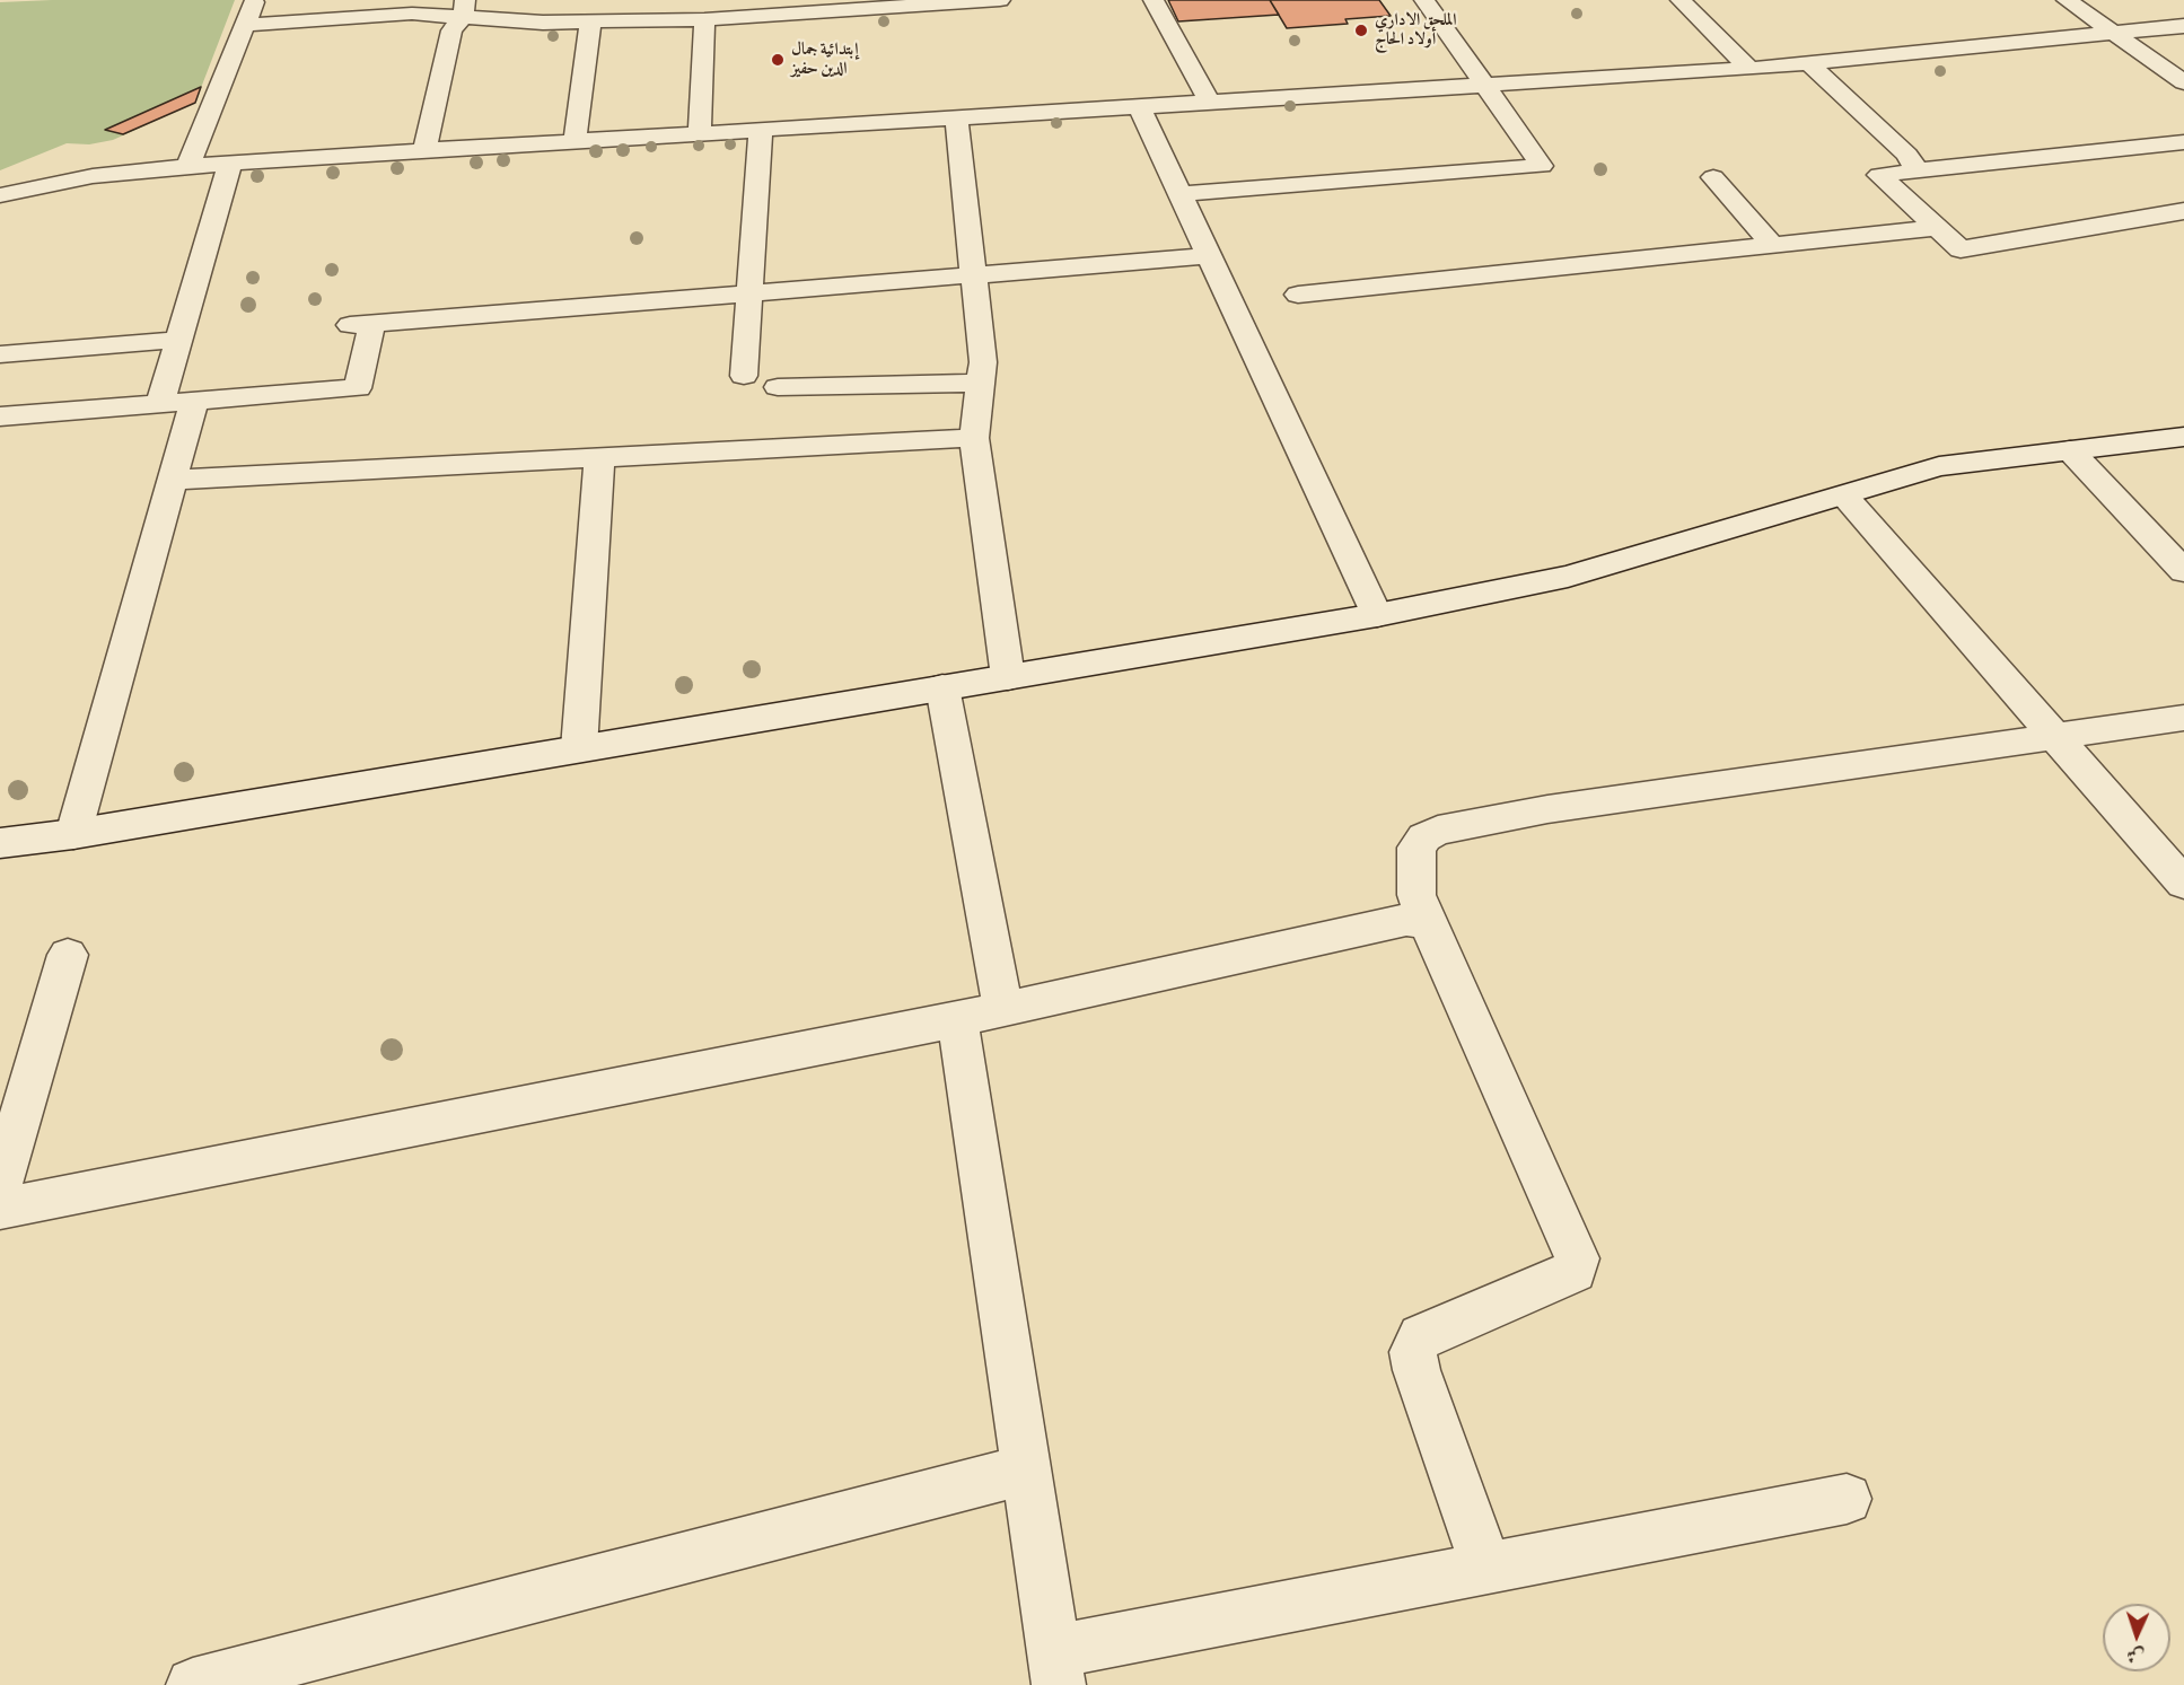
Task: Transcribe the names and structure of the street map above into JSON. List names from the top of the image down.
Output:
{
  "places": ["الملحق الاداري أولاد الحاج", "إبتدائية جمال الدين حفيز"],
  "north": "bottom"
}
